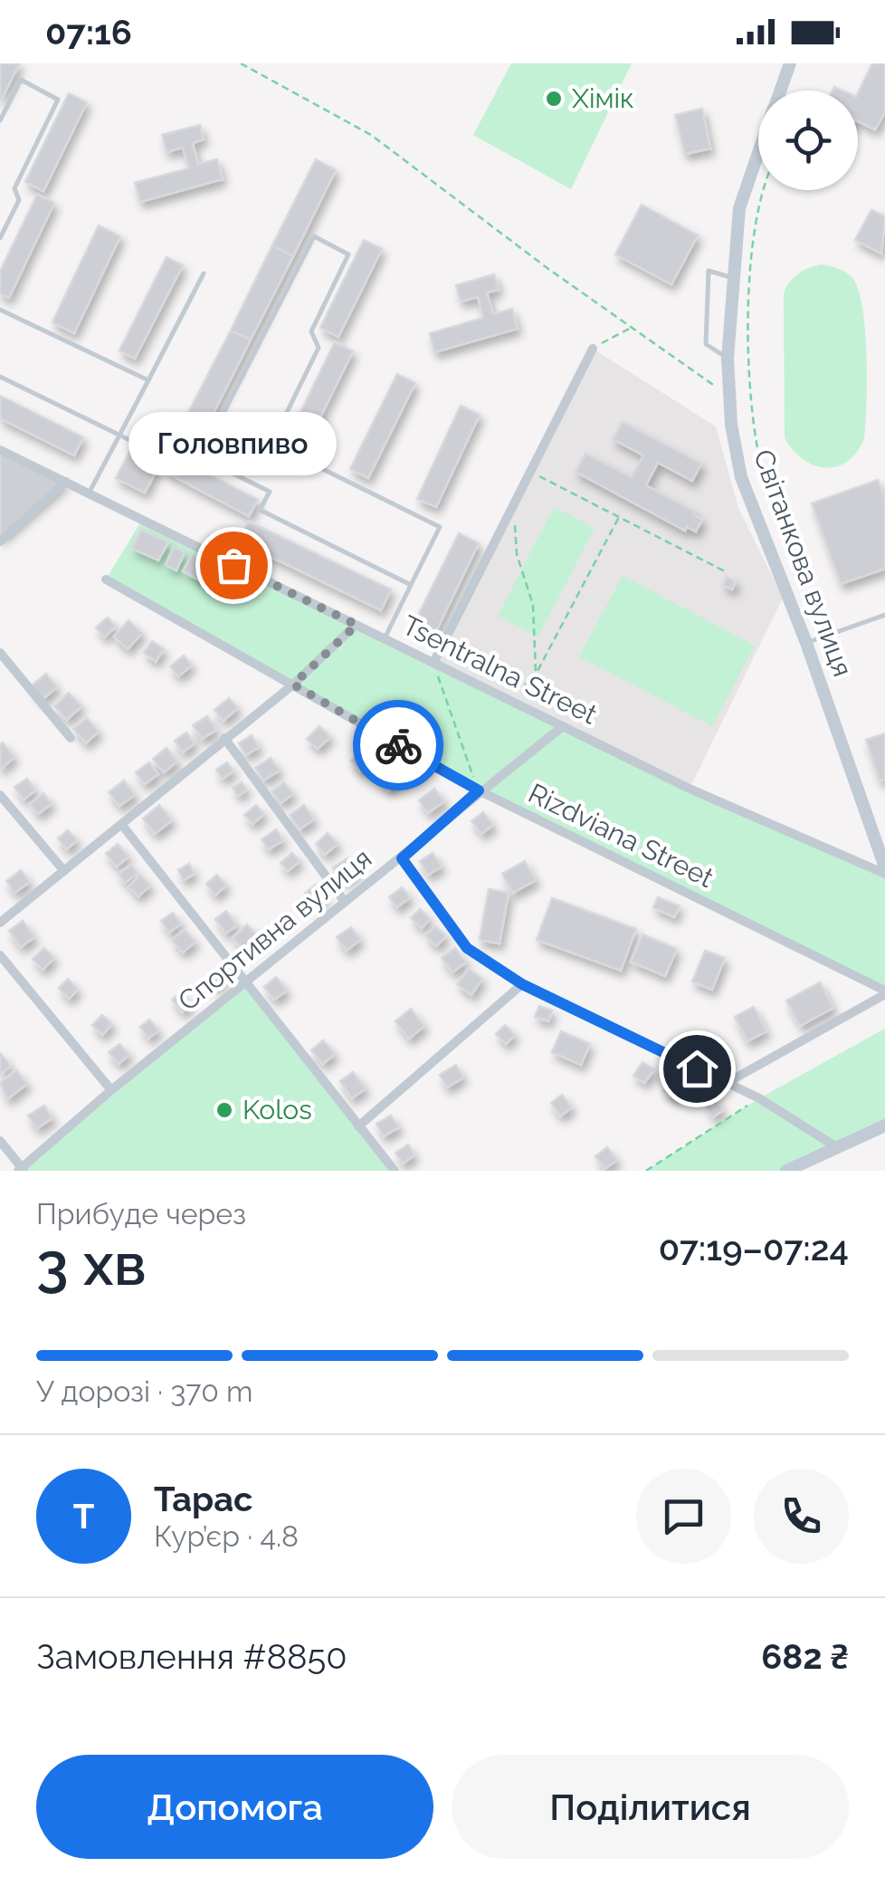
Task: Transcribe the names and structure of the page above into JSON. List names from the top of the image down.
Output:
{
  "streets": {
    "street": [
      "Світанкова вулиця",
      "Tsentralna Street",
      "Rizdviana Street",
      "Спортивна вулиця"
    ]
  },
  "crossings": [
    ["Світанкова вулиця", "Tsentralna Street"],
    ["Tsentralna Street", "Спортивна вулиця"],
    ["Rizdviana Street", "Спортивна вулиця"]
  ],
  "places": ["Хімік", "Головпиво", "Kolos"],
  "page": {
    "status": "07:16",
    "bubble": "Головпиво",
    "heading": ["3 хв", "Прибуде через", "07:19–07:24"],
    "panel": [
      "Тарас",
      "Кур’єр · 4.8",
      "Замовлення #8850",
      "682 ₴"
    ],
    "bar": "У дорозі · 370 m",
    "round": "Т",
    "buttons": ["Допомога", "Поділитися"]
  }
}
